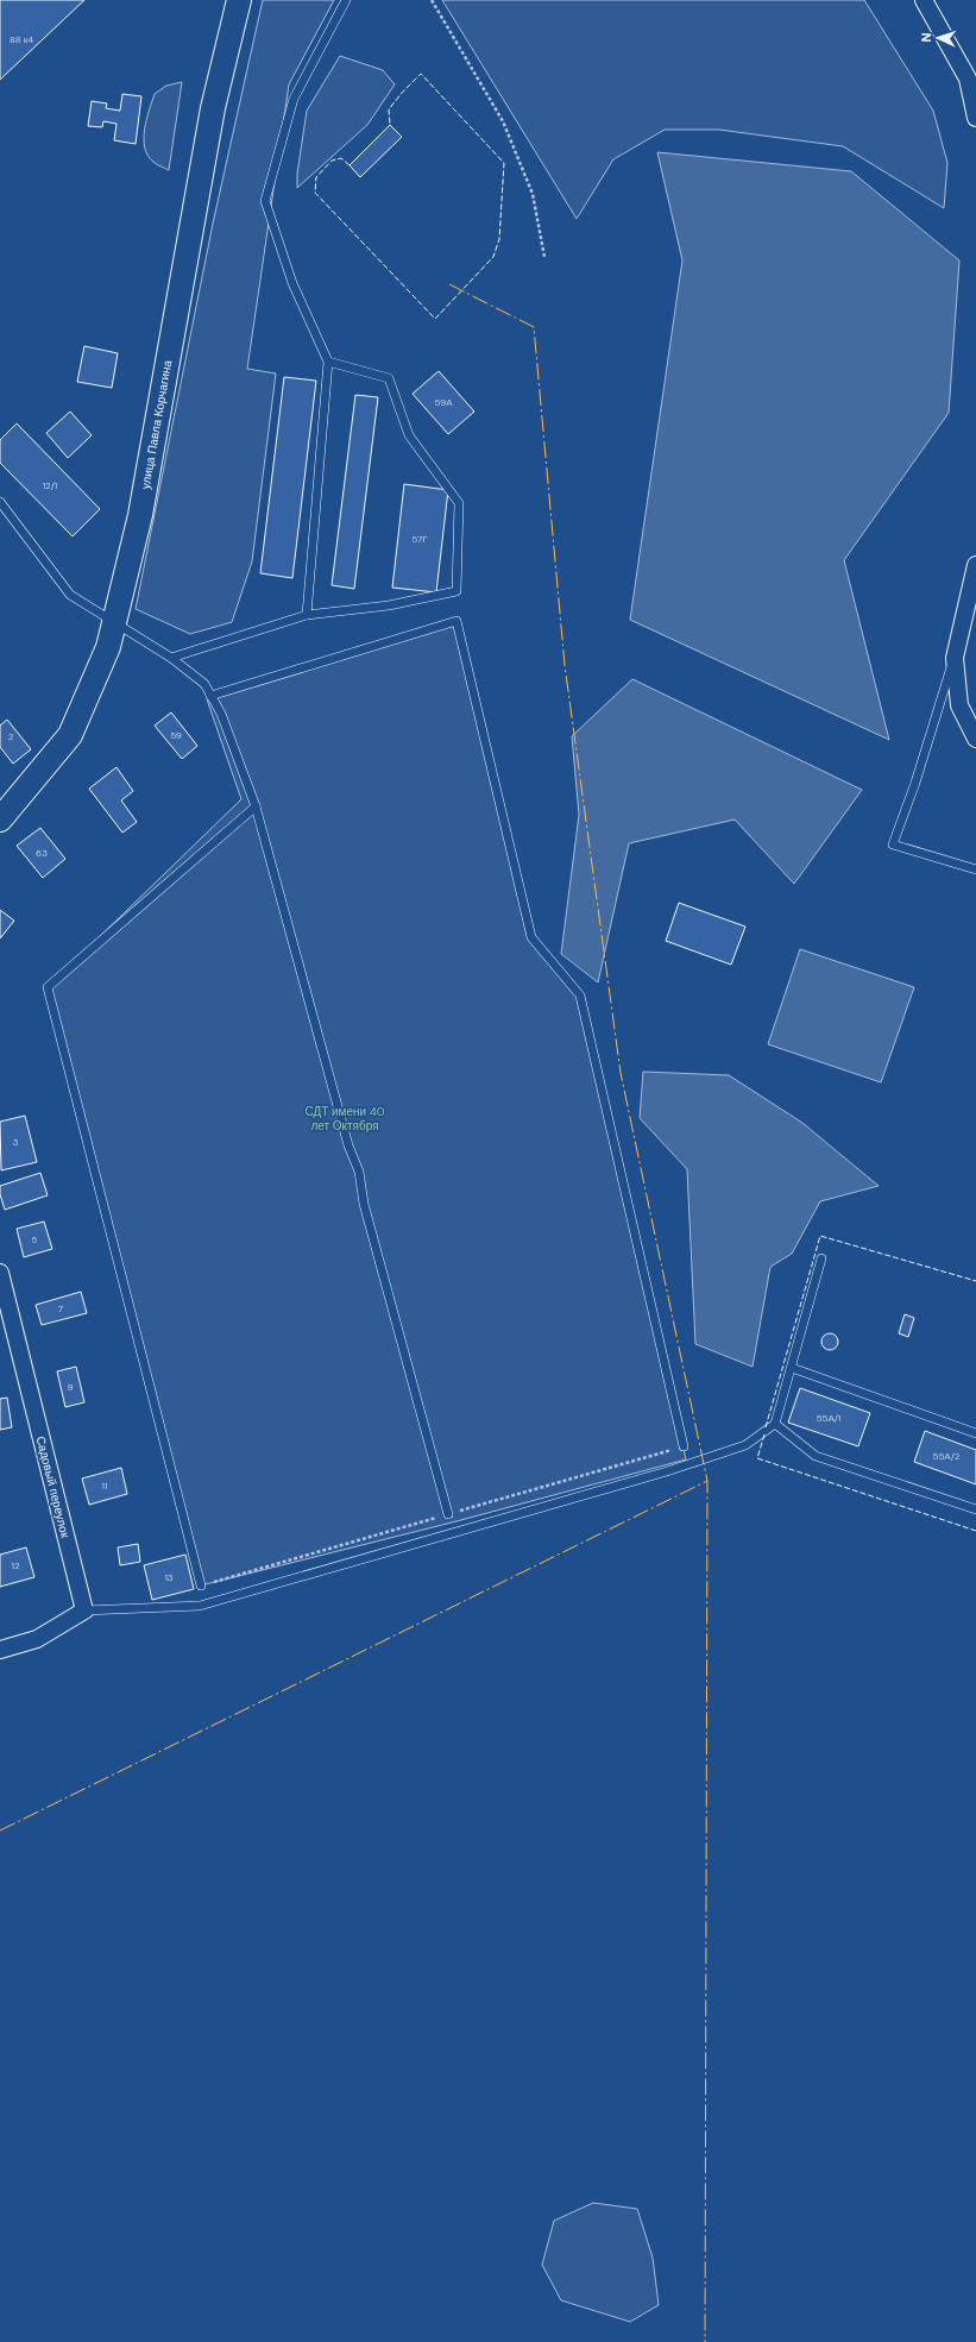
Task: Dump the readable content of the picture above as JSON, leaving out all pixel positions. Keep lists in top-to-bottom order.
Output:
{
  "streets": {
    "main road": ["улица Павла Корчагина"],
    "street": ["Садовый переулок"]
  },
  "parks": ["СДТ имени 40 лет Октября"],
  "house_numbers": [
    "88 к4",
    "59А",
    "12/1",
    "57Г",
    "59",
    "2",
    "63",
    "3",
    "5",
    "7",
    "9",
    "55А/1",
    "55А/2",
    "11",
    "12",
    "13"
  ],
  "north": "left"
}
